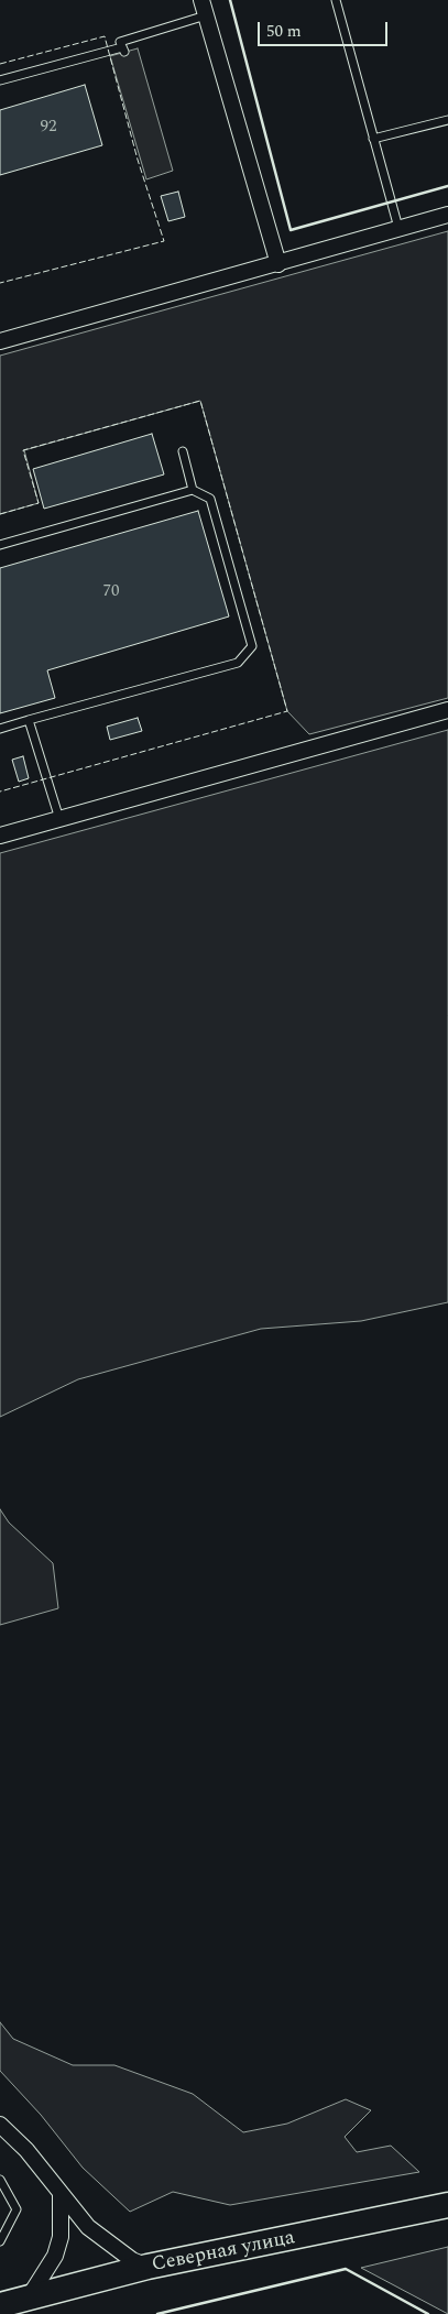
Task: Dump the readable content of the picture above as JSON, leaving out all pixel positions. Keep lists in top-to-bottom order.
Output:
{
  "streets": {
    "main road": ["Северная улица"]
  },
  "house_numbers": ["92", "70"],
  "scale_bar": "50 m"
}
